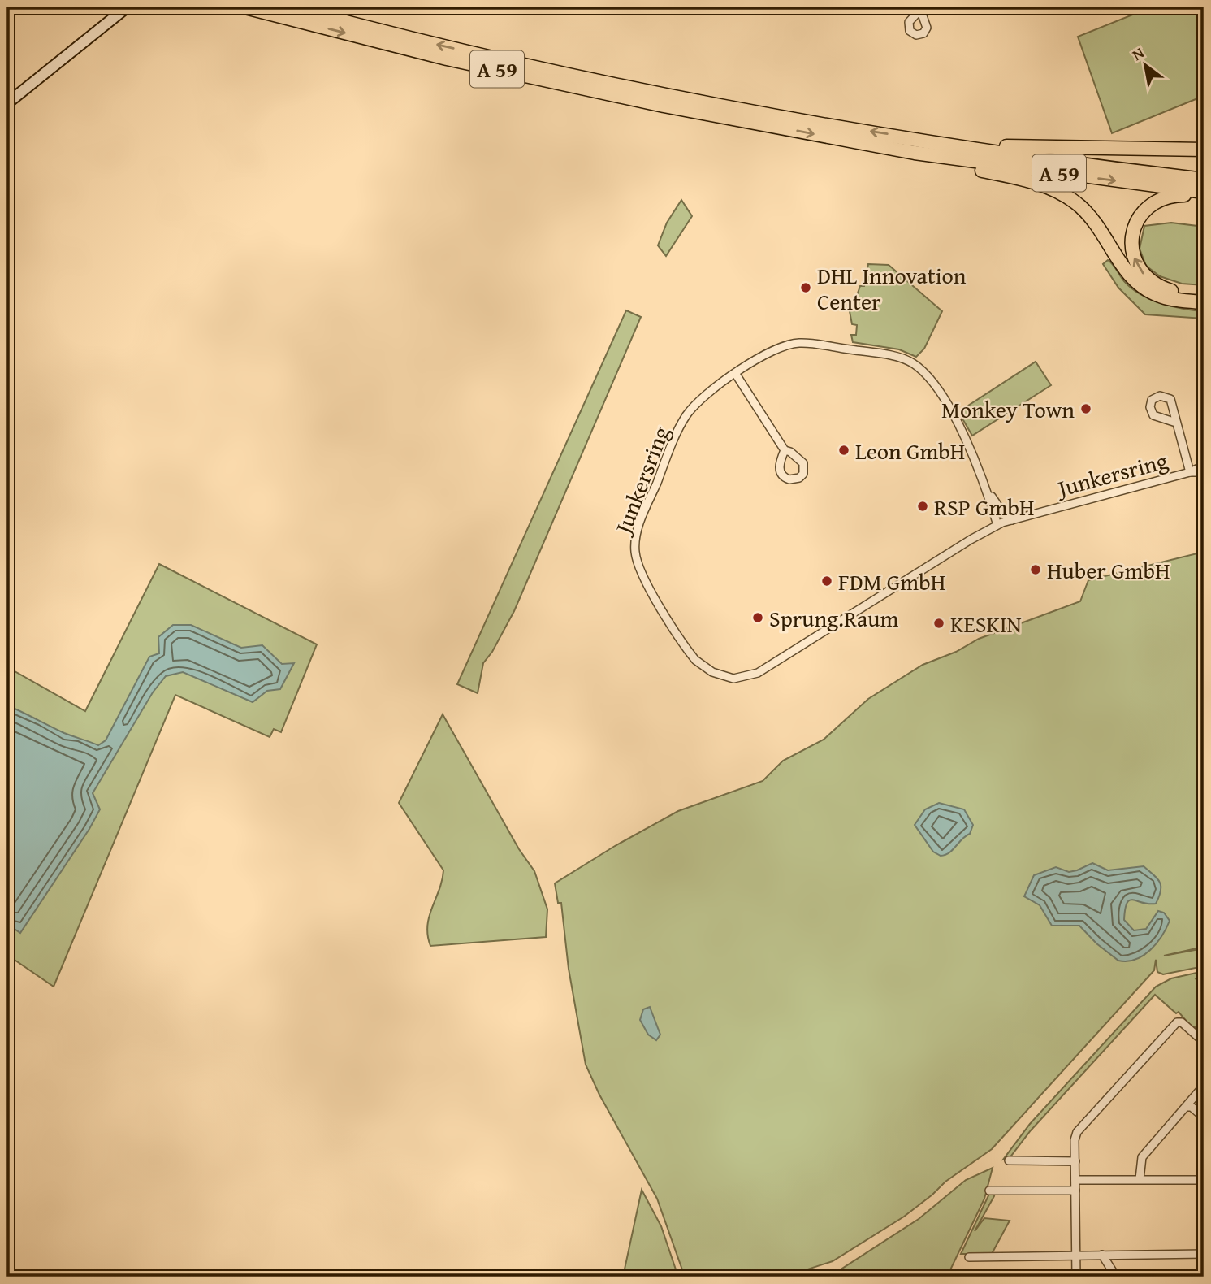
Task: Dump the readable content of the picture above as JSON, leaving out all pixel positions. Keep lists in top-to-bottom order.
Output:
{
  "streets": {
    "highway": ["A 59"],
    "street": ["Junkersring"]
  },
  "places": [
    "DHL Innovation Center",
    "Monkey Town",
    "Leon GmbH",
    "RSP GmbH",
    "Huber GmbH",
    "FDM GmbH",
    "Sprung.Raum",
    "KESKIN"
  ],
  "north": "top left"
}
